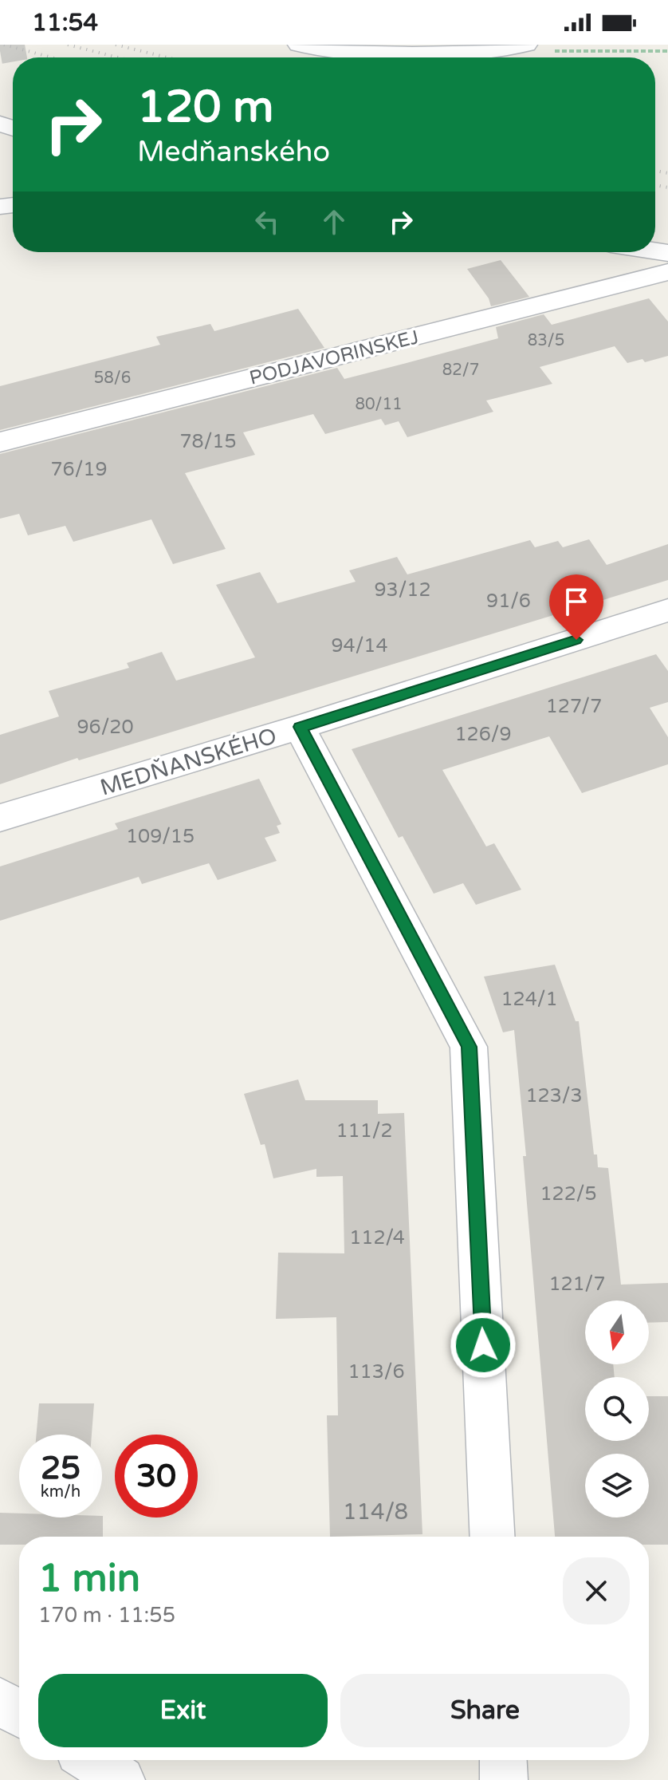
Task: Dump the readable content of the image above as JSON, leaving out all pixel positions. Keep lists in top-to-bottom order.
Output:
{
  "streets": {
    "street": ["PODJAVORINSKEJ", "MEDŇANSKÉHO"]
  },
  "house_numbers": [
    "83/5",
    "82/7",
    "58/6",
    "80/11",
    "78/15",
    "76/19",
    "93/12",
    "91/6",
    "94/14",
    "127/7",
    "96/20",
    "126/9",
    "109/15",
    "124/1",
    "123/3",
    "111/2",
    "122/5",
    "112/4",
    "121/7",
    "113/6",
    "114/8"
  ],
  "north": "bottom",
  "page": {
    "status": "11:54",
    "turn": ["120 m", "Medňanského"],
    "speed": "25 km/h",
    "limit": "30",
    "heading": ["1 min", "170 m · 11:55"],
    "buttons": ["Exit", "Share"]
  }
}
